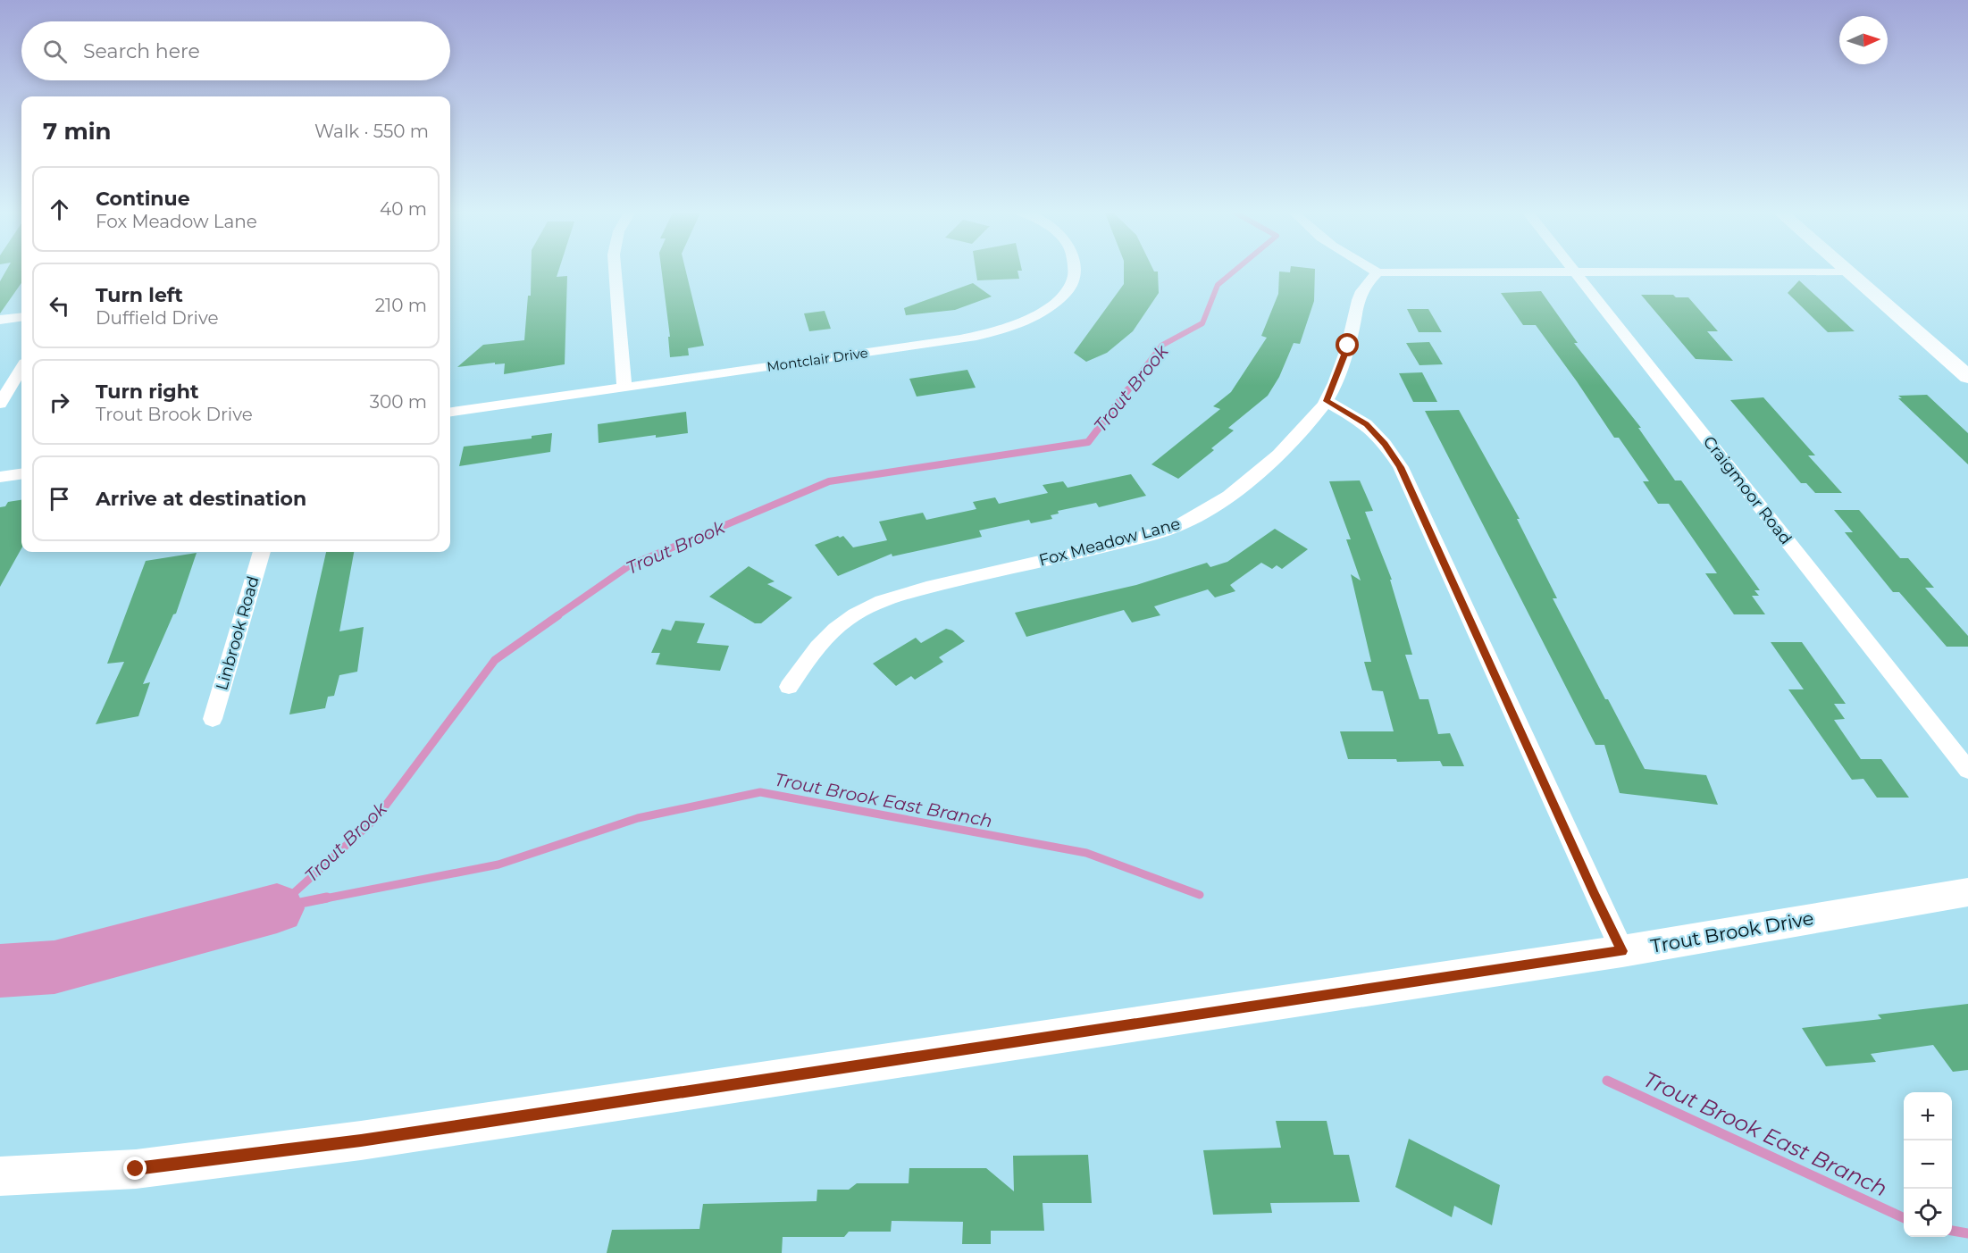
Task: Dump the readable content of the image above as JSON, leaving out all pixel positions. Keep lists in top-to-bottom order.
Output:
{
  "streets": {
    "main road": ["Trout Brook Drive"],
    "street": [
      "Montclair Drive",
      "Craigmoor Road",
      "Fox Meadow Lane",
      "Linbrook Road"
    ]
  },
  "water": ["Trout Brook", "Trout Brook East Branch"],
  "north": "right",
  "page": {
    "search": "Search here",
    "heading": ["7 min", "Walk · 550 m"],
    "list": [
      ["Continue", "Fox Meadow Lane", "40 m"],
      ["Turn left", "Duffield Drive", "210 m"],
      ["Turn right", "Trout Brook Drive", "300 m"],
      "Arrive at destination"
    ],
    "map_buttons": ["+", "−"]
  }
}
